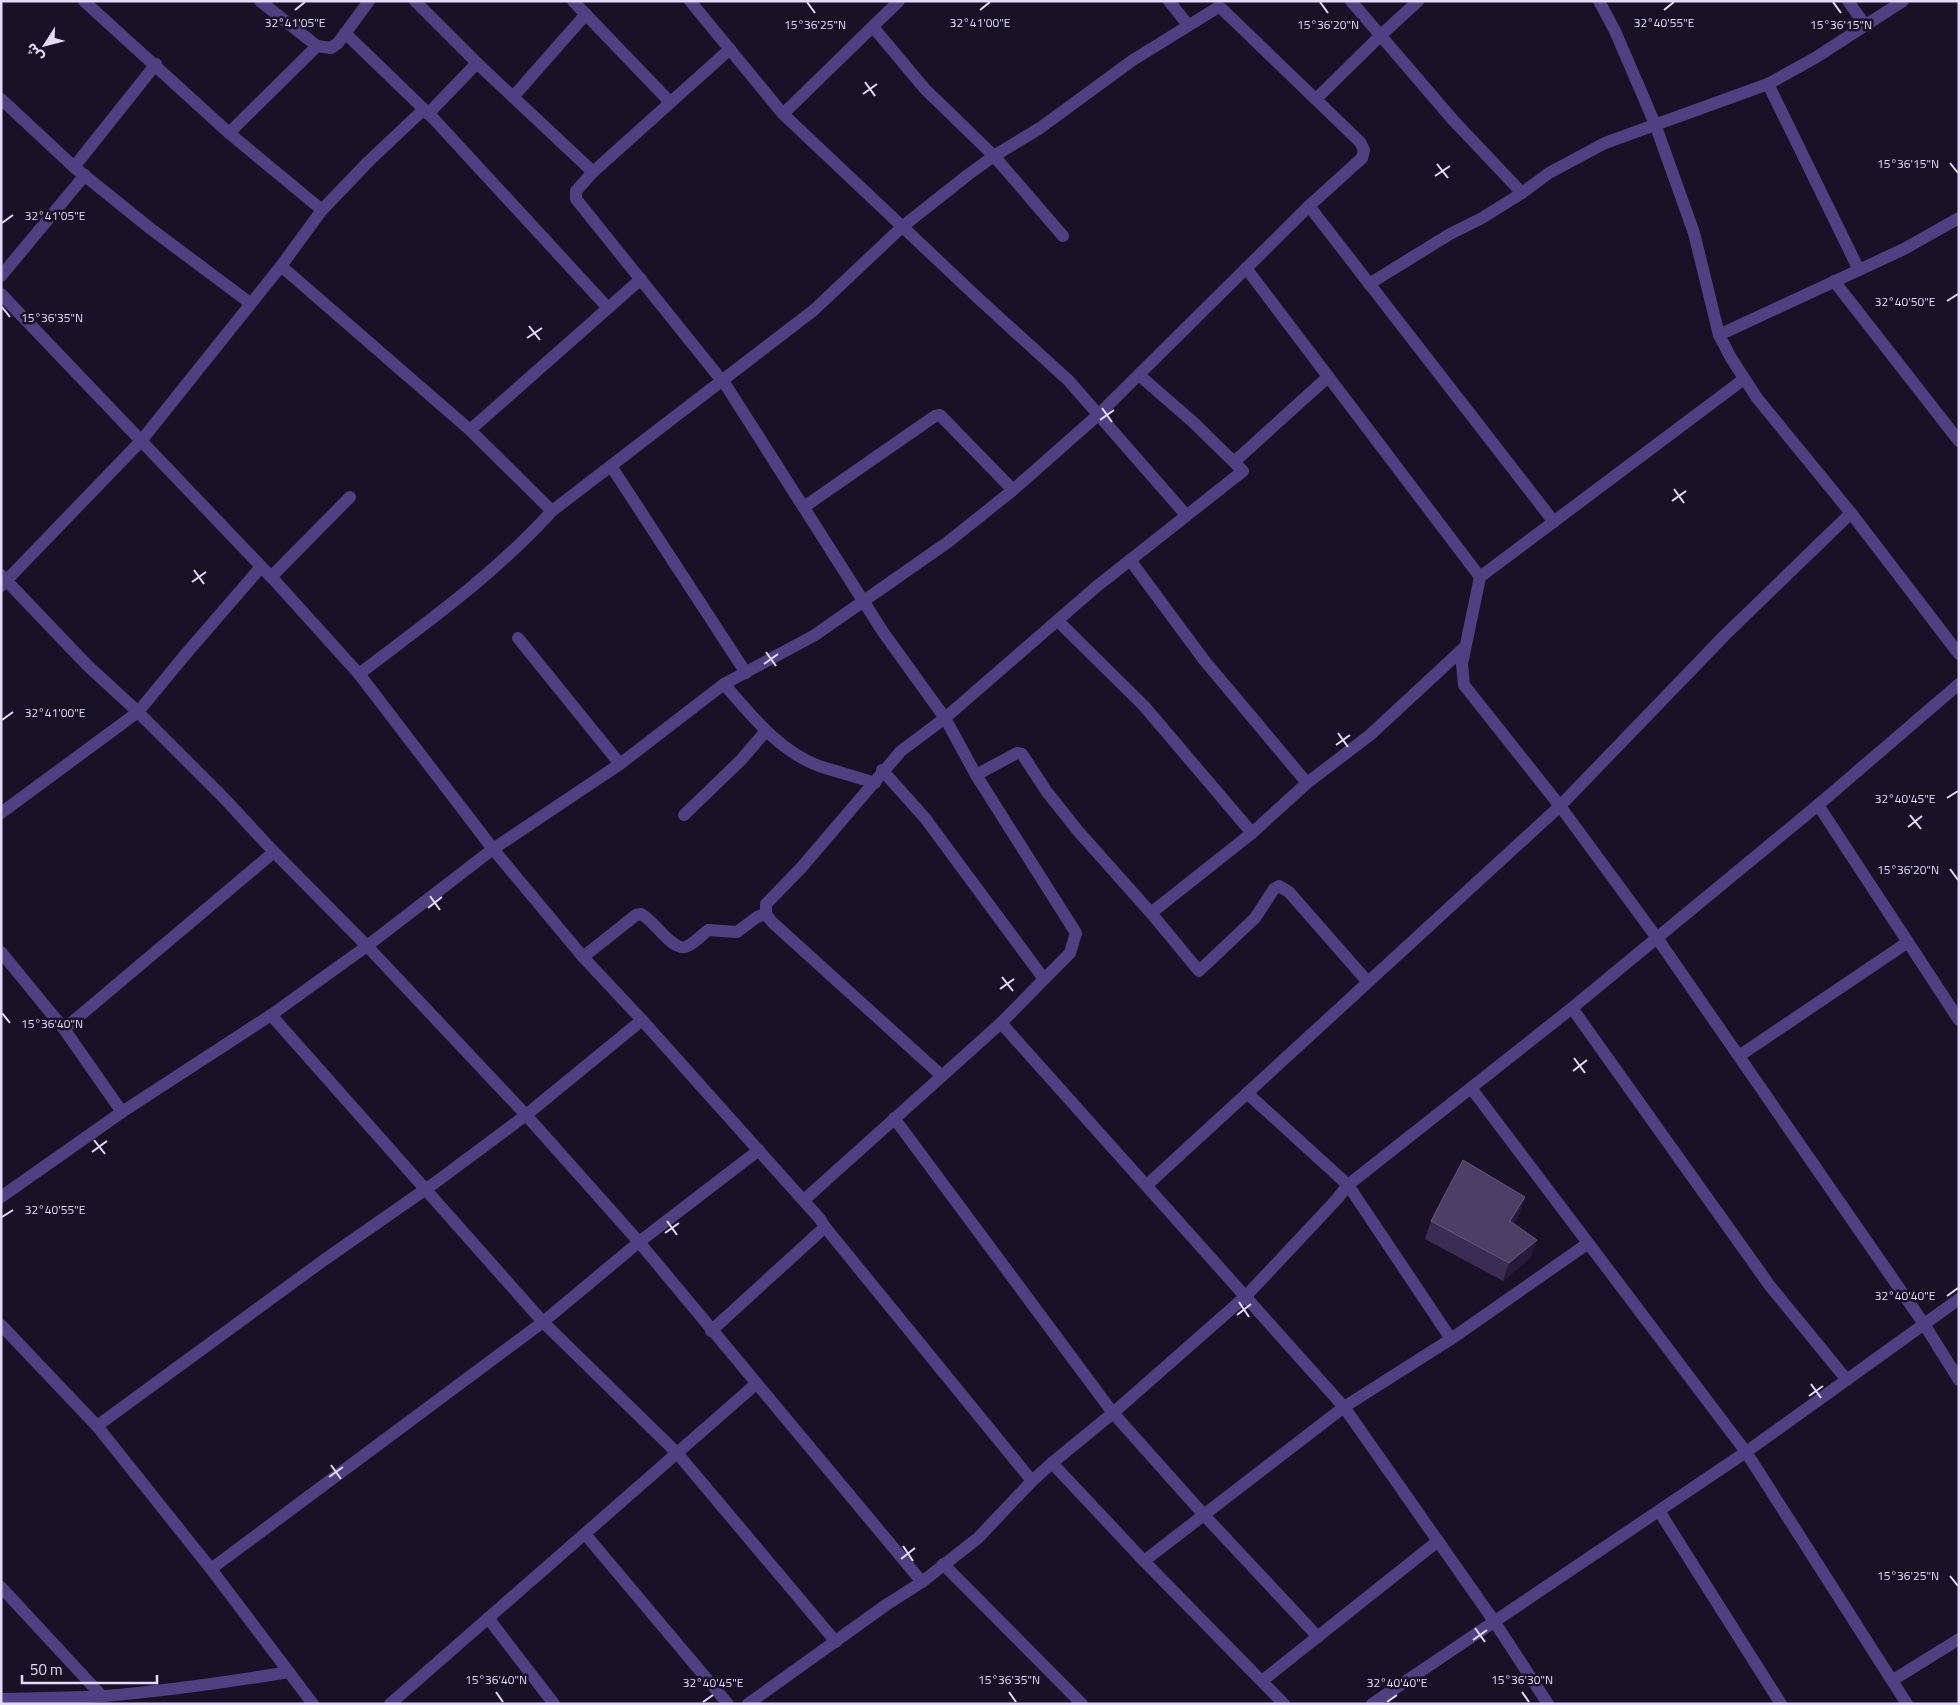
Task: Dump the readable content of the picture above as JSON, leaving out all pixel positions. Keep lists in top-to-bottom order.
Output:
{
  "scale_bar": "50 m",
  "north": "bottom left",
  "coordinates": [
    "32°41'05\"E",
    "32°41'00\"E",
    "32°40'55\"E",
    "15°36'25\"N",
    "15°36'20\"N",
    "15°36'15\"N",
    "32°40'50\"E",
    "15°36'35\"N",
    "32°40'45\"E",
    "15°36'40\"N",
    "32°40'40\"E",
    "15°36'30\"N"
  ]
}
